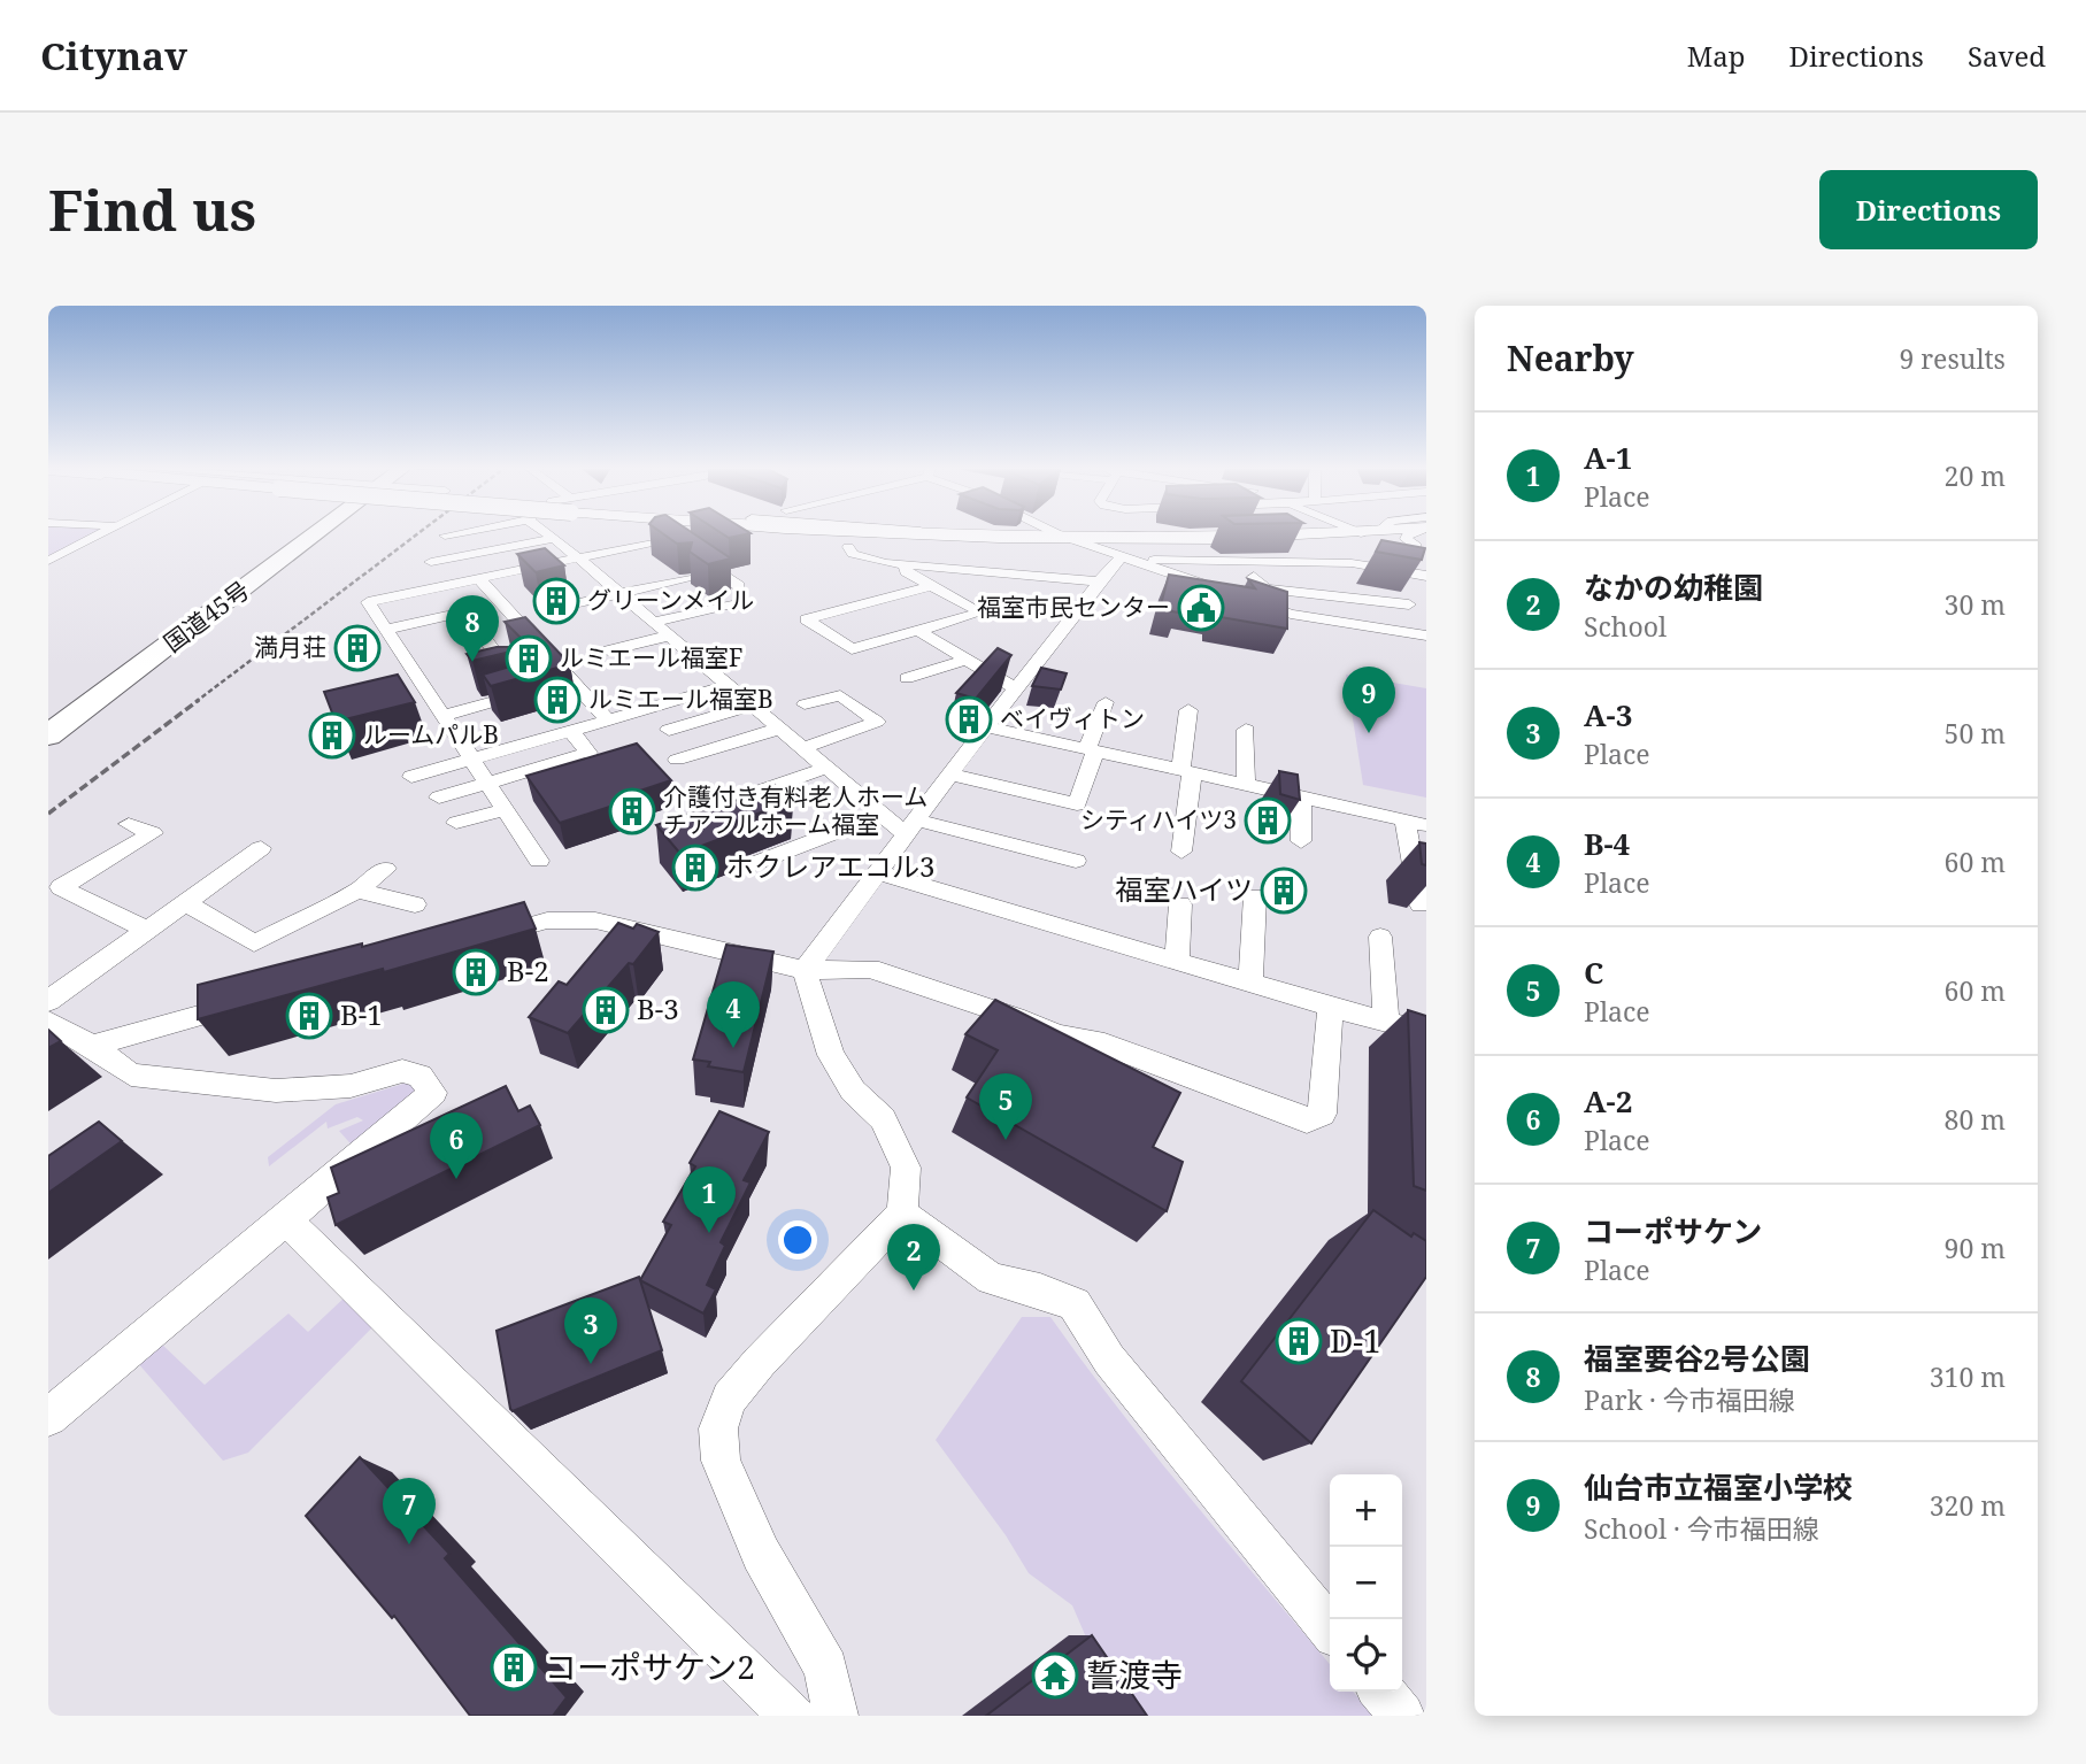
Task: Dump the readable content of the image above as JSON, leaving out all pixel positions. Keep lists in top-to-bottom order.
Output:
{
  "streets": {
    "highway": ["国道45号"]
  },
  "places": {
    "building": [
      "グリーンメイル",
      "満月荘",
      "ルミエール福室F",
      "ルミエール福室B",
      "ベイヴィトン",
      "ルームパルB",
      "介護付き有料老人ホーム チアフルホーム福室",
      "シティハイツ3",
      "ホクレアエコル3",
      "福室ハイツ",
      "B-2",
      "B-3",
      "B-1",
      "D-1",
      "コーポサケン2"
    ],
    "public building": ["福室市民センター"],
    "temple": ["誓渡寺"]
  },
  "page": {
    "header": "Citynav",
    "nav": ["Map", "Directions", "Saved"],
    "buttons": "Directions",
    "title": "Find us",
    "heading": ["Nearby", "9 results"],
    "list": [
      {
        "mark": "1",
        "name": "A-1",
        "note": "Place",
        "value": "20 m"
      },
      {
        "mark": "2",
        "name": "なかの幼稚園",
        "note": "School",
        "value": "30 m"
      },
      {
        "mark": "3",
        "name": "A-3",
        "note": "Place",
        "value": "50 m"
      },
      {
        "mark": "4",
        "name": "B-4",
        "note": "Place",
        "value": "60 m"
      },
      {
        "mark": "5",
        "name": "C",
        "note": "Place",
        "value": "60 m"
      },
      {
        "mark": "6",
        "name": "A-2",
        "note": "Place",
        "value": "80 m"
      },
      {
        "mark": "7",
        "name": "コーポサケン",
        "note": "Place",
        "value": "90 m"
      },
      {
        "mark": "8",
        "name": "福室要谷2号公園",
        "note": "Park · 今市福田線",
        "value": "310 m"
      },
      {
        "mark": "9",
        "name": "仙台市立福室小学校",
        "note": "School · 今市福田線",
        "value": "320 m"
      }
    ],
    "pins": [
      "8",
      "9",
      "4",
      "5",
      "6",
      "1",
      "2",
      "3",
      "7"
    ],
    "map_buttons": ["+", "−"]
  }
}
